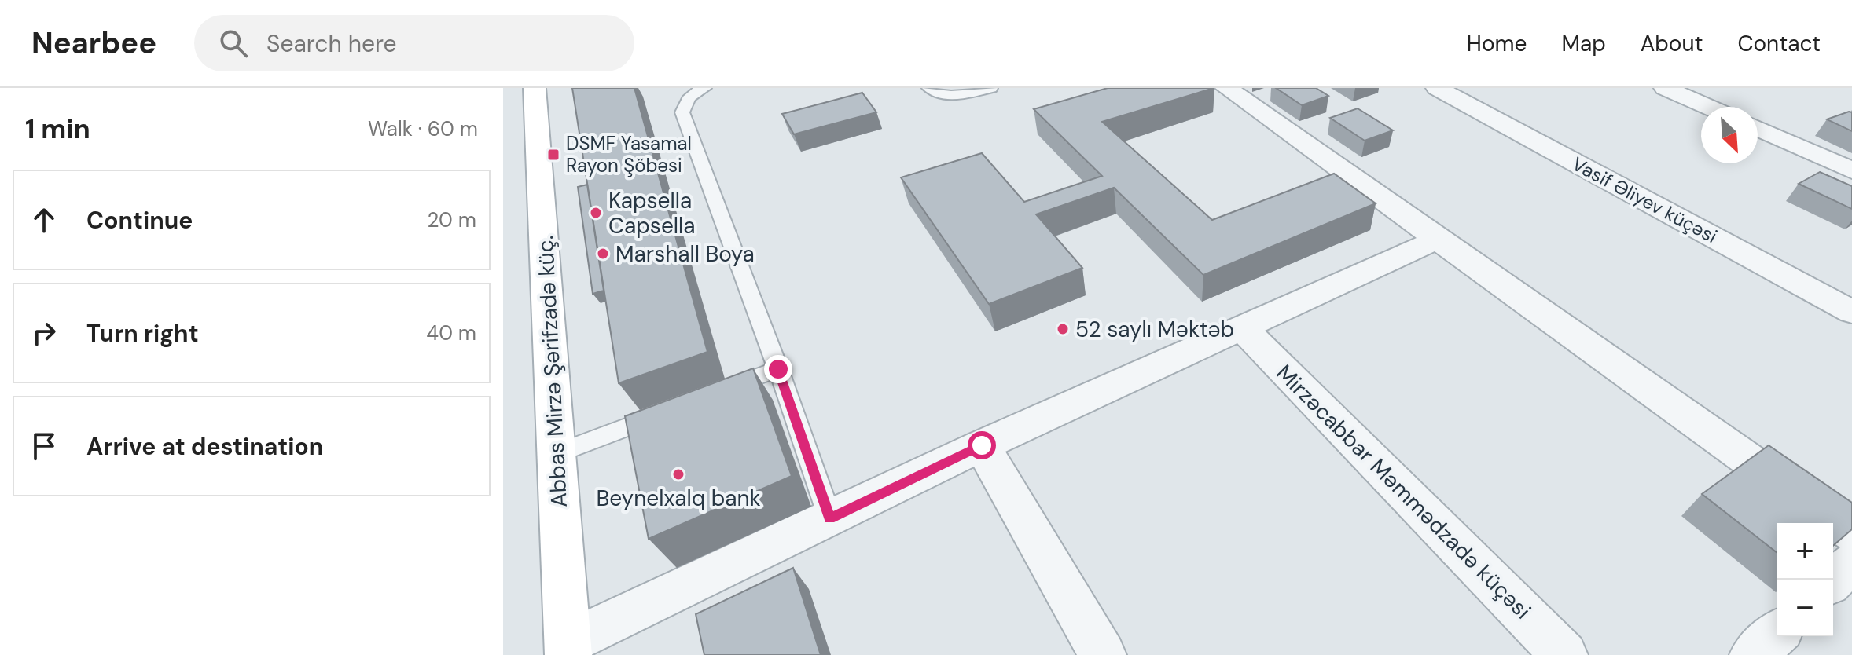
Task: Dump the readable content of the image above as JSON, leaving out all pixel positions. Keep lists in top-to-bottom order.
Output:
{
  "streets": {
    "main road": ["Abbas Mirzə Şərifzadə küç."],
    "street": ["Vasif Əliyev küçəsi", "Mirzəcabbar Məmmədzadə küçəsi"]
  },
  "places": {
    "transit": ["DSMF Yasamal Rayon Şöbəsi"],
    "other": [
      "Kapsella Capsella",
      "Marshall Boya",
      "52 saylı Məktəb",
      "Beynelxalq bank"
    ]
  },
  "north": "bottom right",
  "page": {
    "header": "Nearbee",
    "search": "Search here",
    "nav": [
      "Home",
      "Map",
      "About",
      "Contact"
    ],
    "heading": ["1 min", "Walk · 60 m"],
    "list": [
      ["Continue", "20 m"],
      ["Turn right", "40 m"],
      "Arrive at destination"
    ],
    "map_buttons": ["+", "−"]
  }
}
